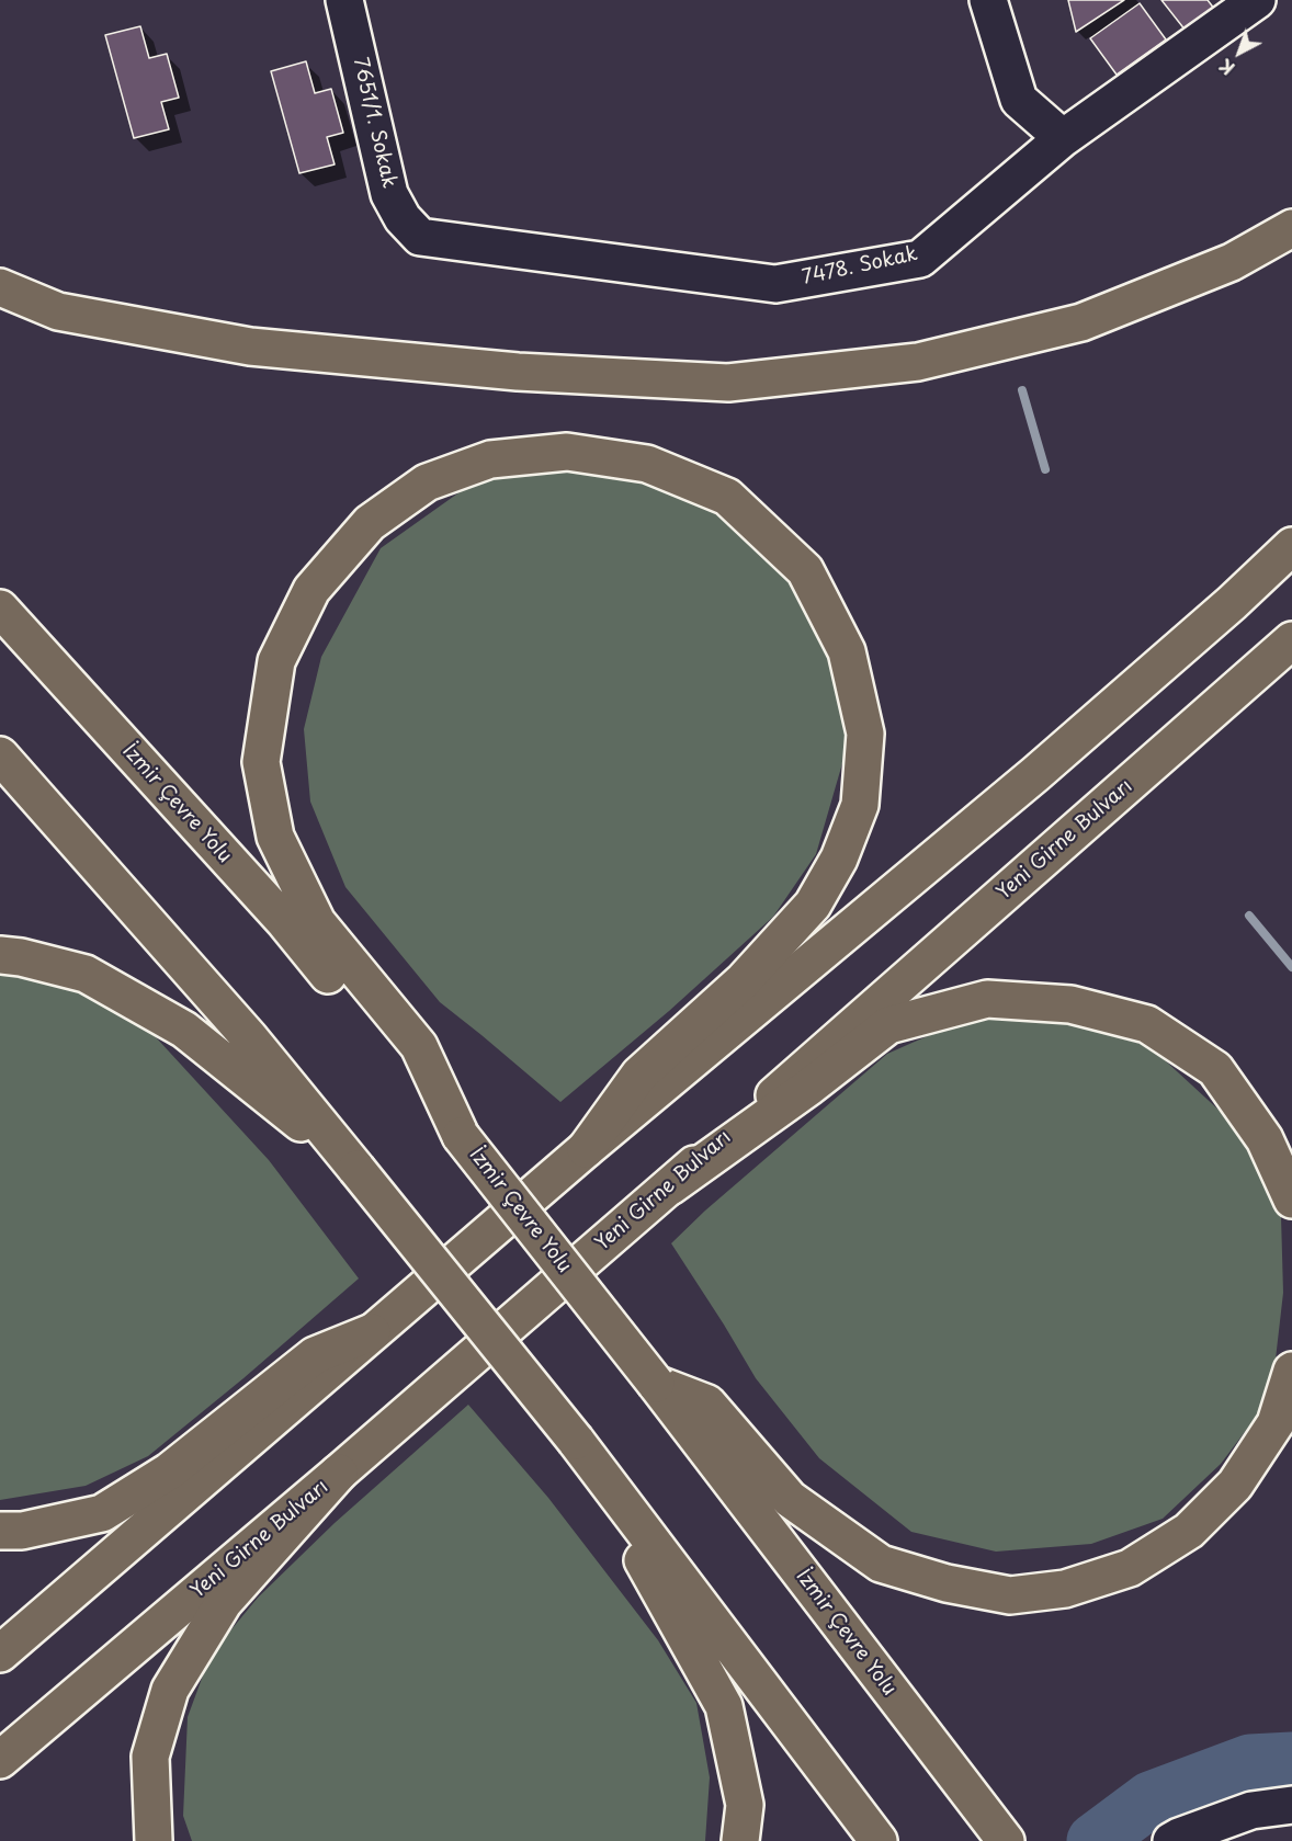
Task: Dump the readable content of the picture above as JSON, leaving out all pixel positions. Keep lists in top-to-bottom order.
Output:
{
  "streets": {
    "main road": ["İzmir Çevre Yolu", "Yeni Girne Bulvarı"],
    "street": ["7651/1. Sokak", "7478. Sokak"]
  },
  "crossings": [
    ["7651/1. Sokak", "7478. Sokak"]
  ],
  "north": "bottom left"
}
